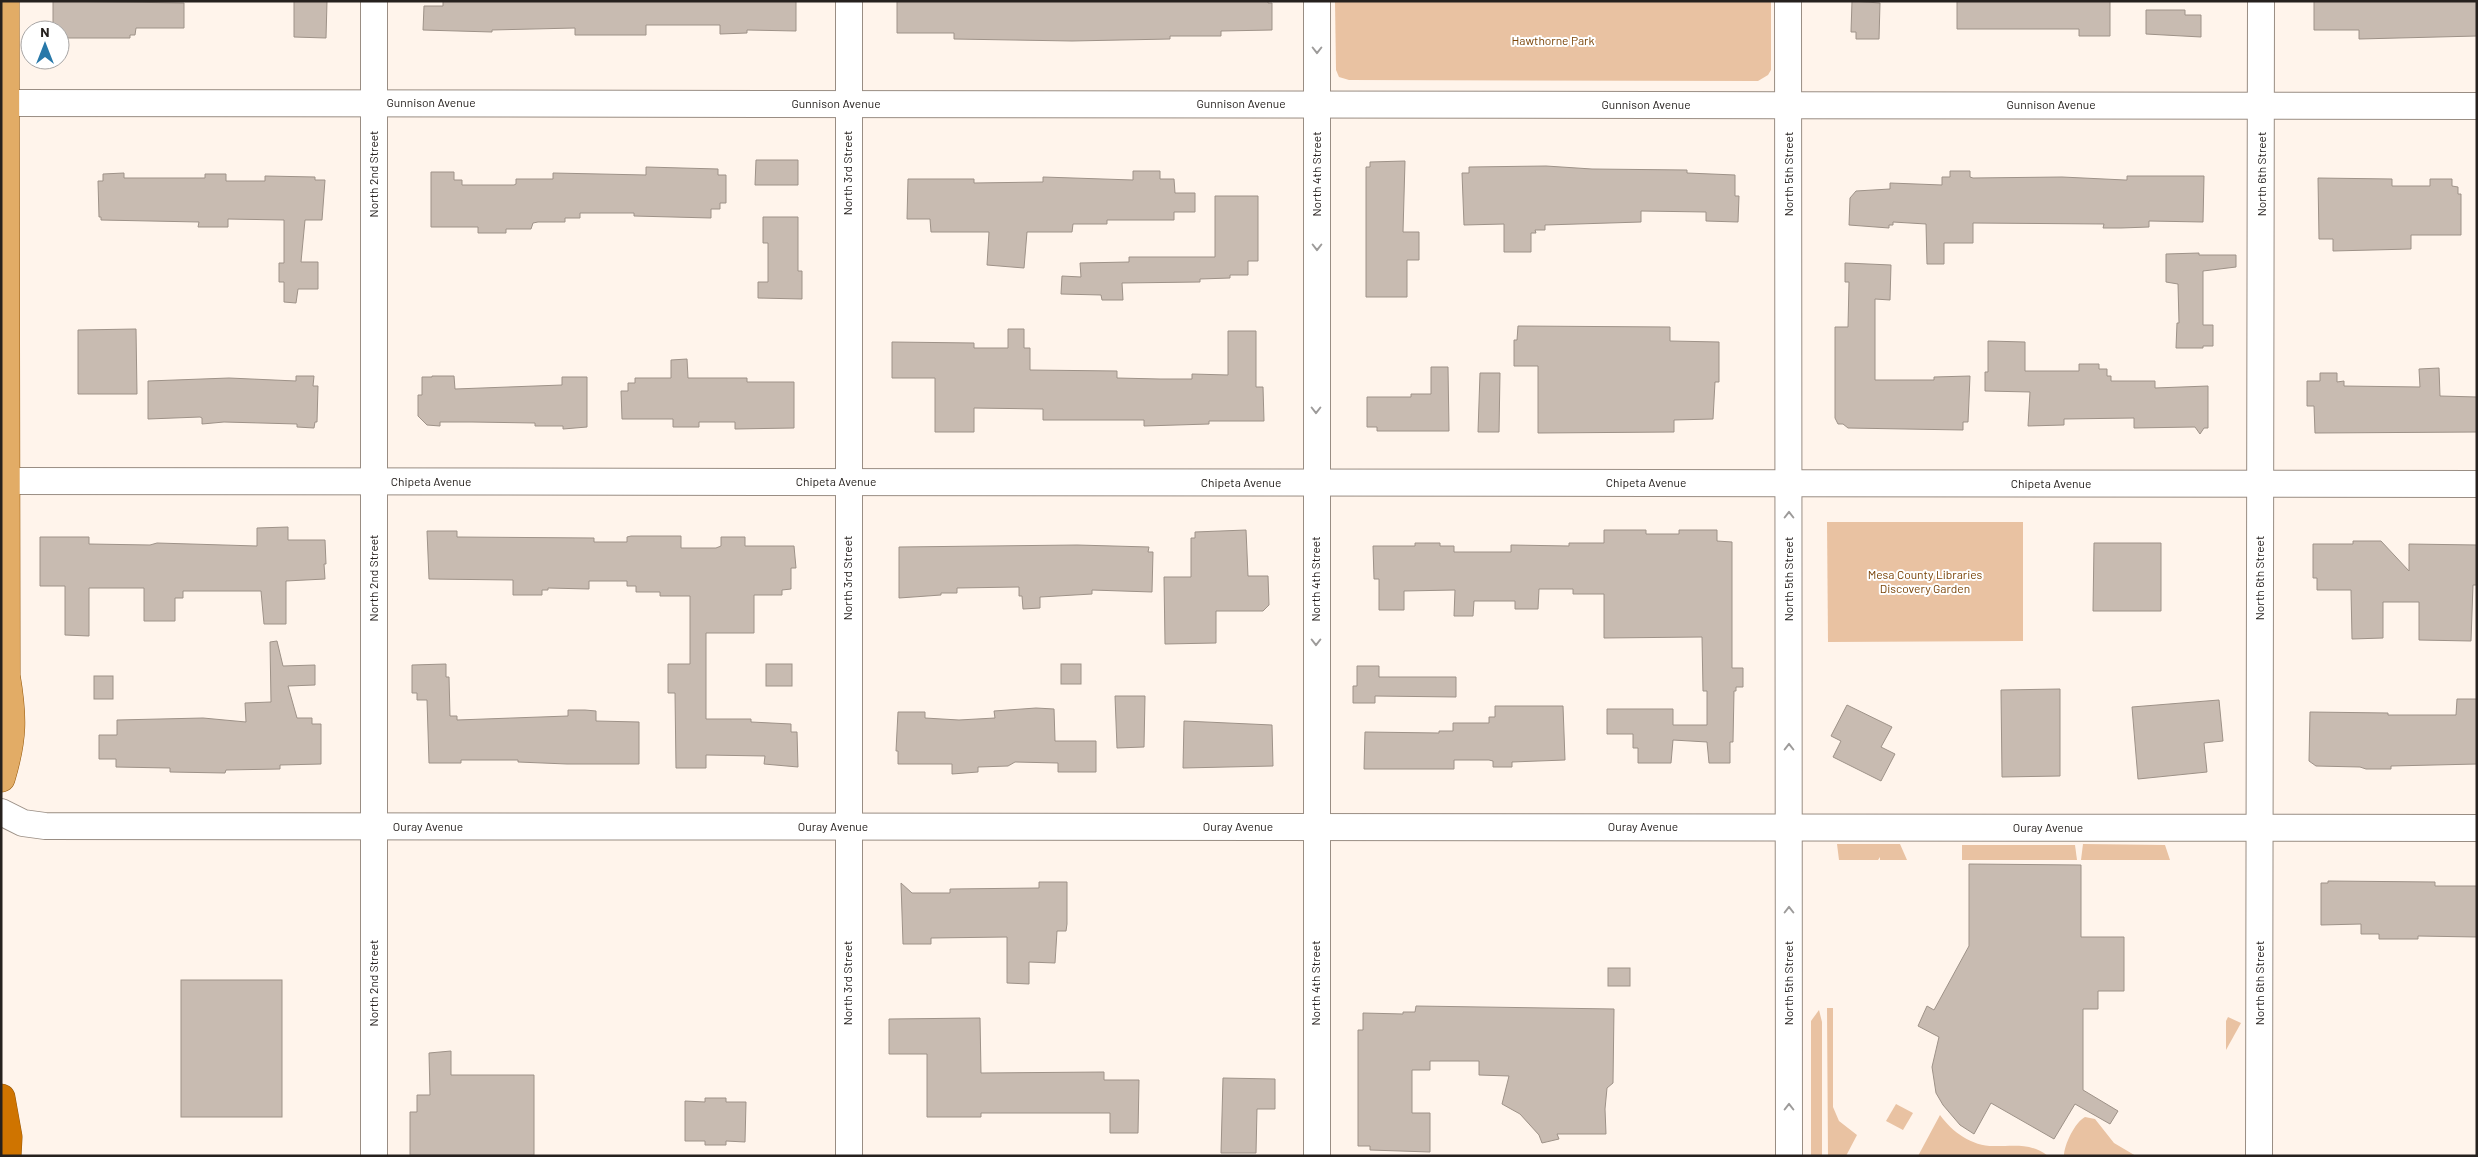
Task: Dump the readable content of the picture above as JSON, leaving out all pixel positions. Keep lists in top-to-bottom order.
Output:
{
  "streets": {
    "street": [
      "Gunnison Avenue",
      "North 3rd Street",
      "North 2nd Street",
      "North 4th Street",
      "North 5th Street",
      "North 6th Street",
      "Chipeta Avenue",
      "Ouray Avenue"
    ]
  },
  "crossings": [
    ["Gunnison Avenue", "North 3rd Street"],
    ["Gunnison Avenue", "North 2nd Street"],
    ["Gunnison Avenue", "North 4th Street"],
    ["Gunnison Avenue", "North 5th Street"],
    ["Gunnison Avenue", "North 6th Street"],
    ["North 3rd Street", "Chipeta Avenue"],
    ["North 3rd Street", "Ouray Avenue"],
    ["North 2nd Street", "Chipeta Avenue"],
    ["North 2nd Street", "Ouray Avenue"],
    ["North 4th Street", "Chipeta Avenue"],
    ["North 4th Street", "Ouray Avenue"],
    ["North 5th Street", "Chipeta Avenue"],
    ["North 5th Street", "Ouray Avenue"],
    ["North 6th Street", "Chipeta Avenue"],
    ["North 6th Street", "Ouray Avenue"]
  ],
  "one_way": ["North 4th Street", "North 5th Street"],
  "parks": ["Hawthorne Park", "Mesa County Libraries Discovery Garden"],
  "north": "top"
}
